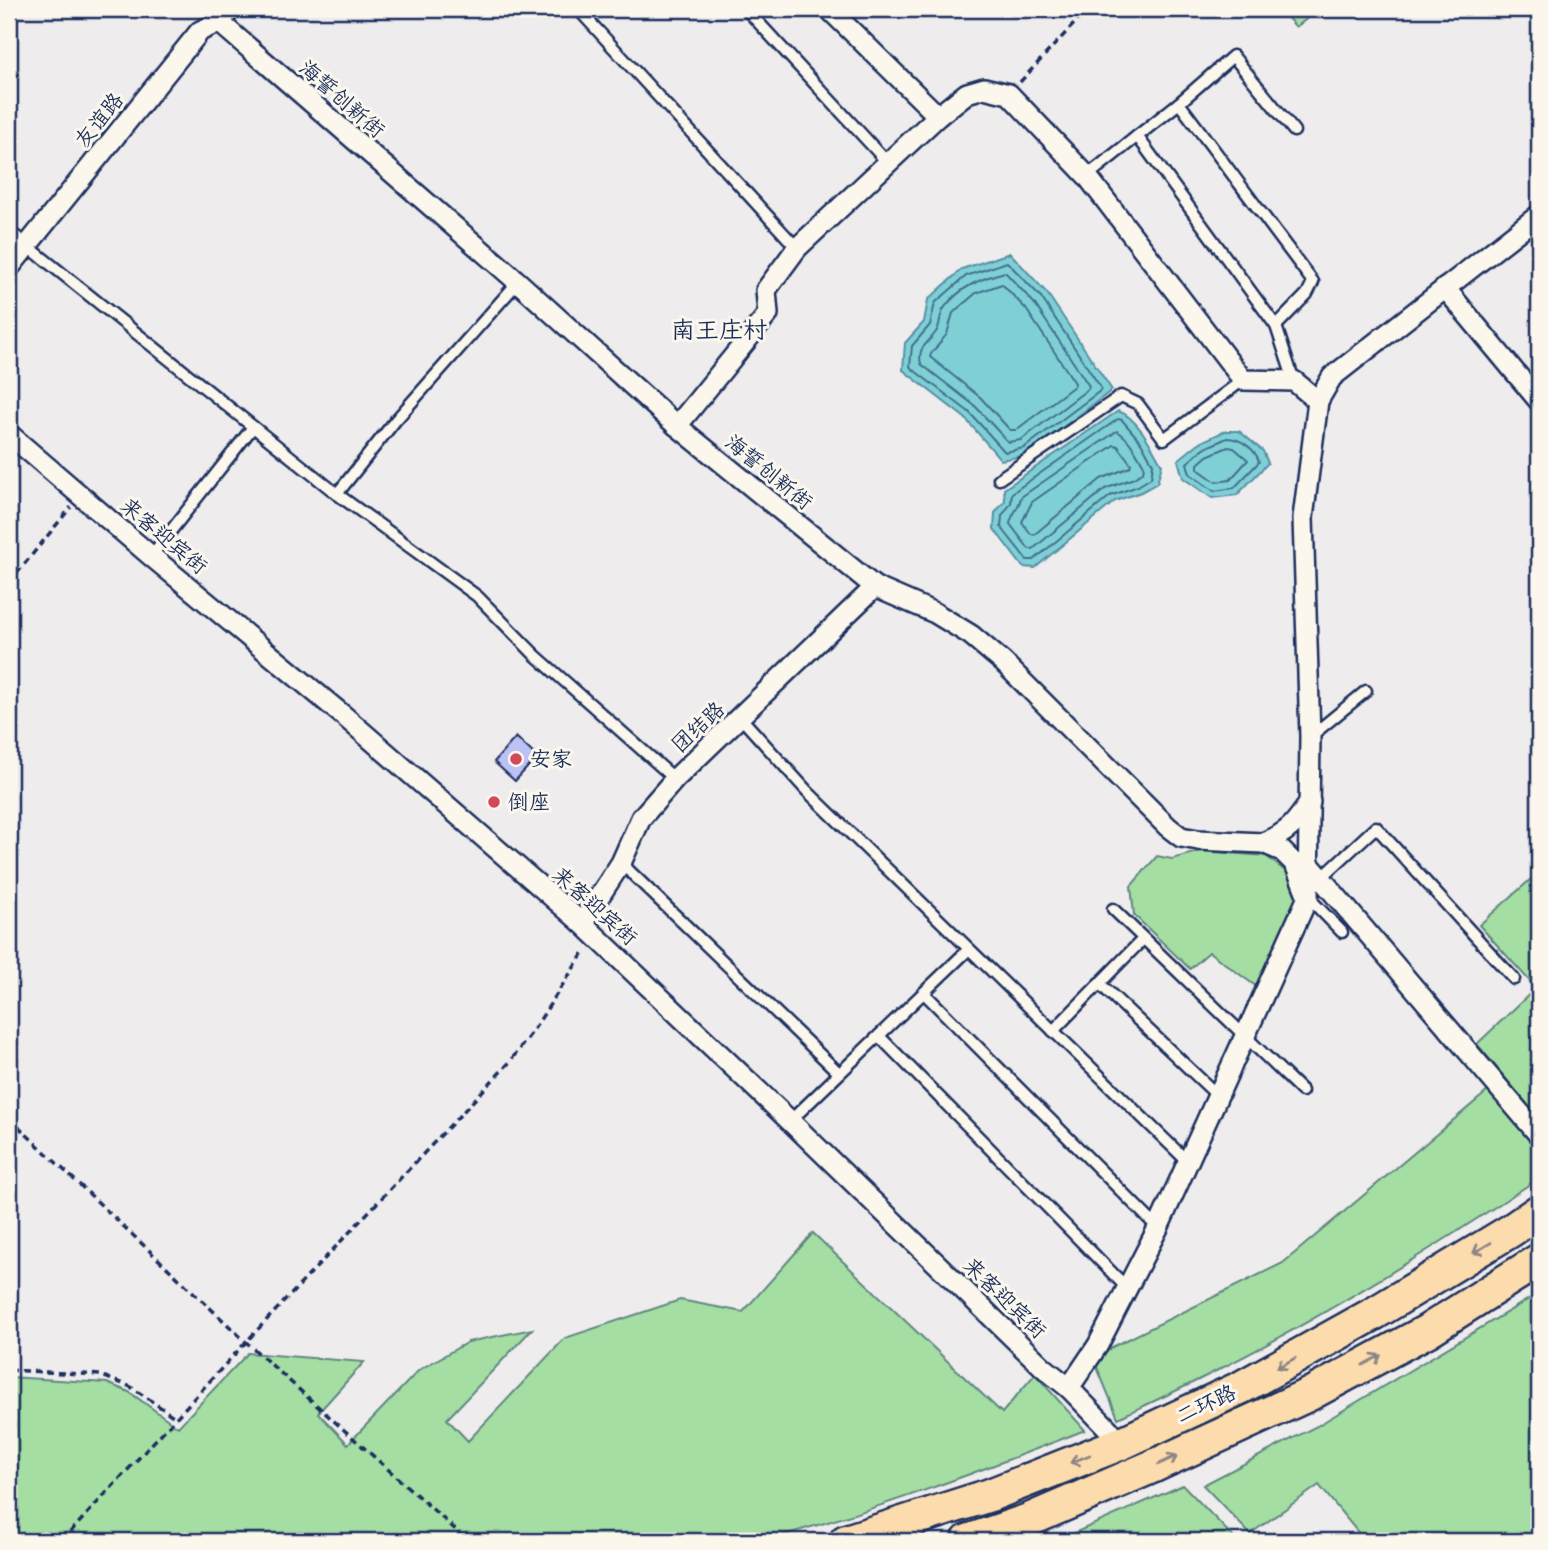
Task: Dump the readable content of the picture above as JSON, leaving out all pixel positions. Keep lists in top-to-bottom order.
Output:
{
  "streets": {
    "main road": ["二环路"],
    "street": [
      "海誓创新街",
      "友谊路",
      "来客迎宾街",
      "团结路"
    ]
  },
  "crossings": [
    ["海誓创新街", "友谊路"],
    ["海誓创新街", "团结路"],
    ["来客迎宾街", "团结路"],
    ["来客迎宾街", "二环路"]
  ],
  "districts": ["南王庄村"],
  "places": ["安家", "倒座"]
}
